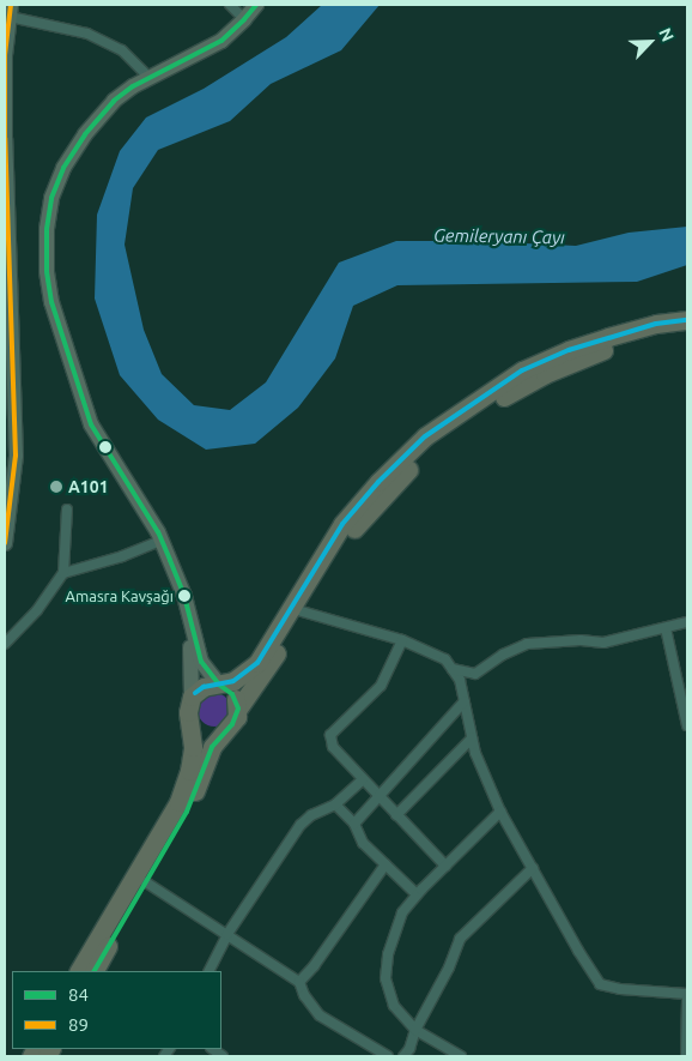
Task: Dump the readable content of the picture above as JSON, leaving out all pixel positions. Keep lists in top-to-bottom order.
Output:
{
  "water": ["Gemileryanı Çayı"],
  "places": ["A101", "Amasra Kavşağı"],
  "lines": ["transit line 84", "transit line 89"],
  "legend": ["84", "89"],
  "north": "top right"
}
